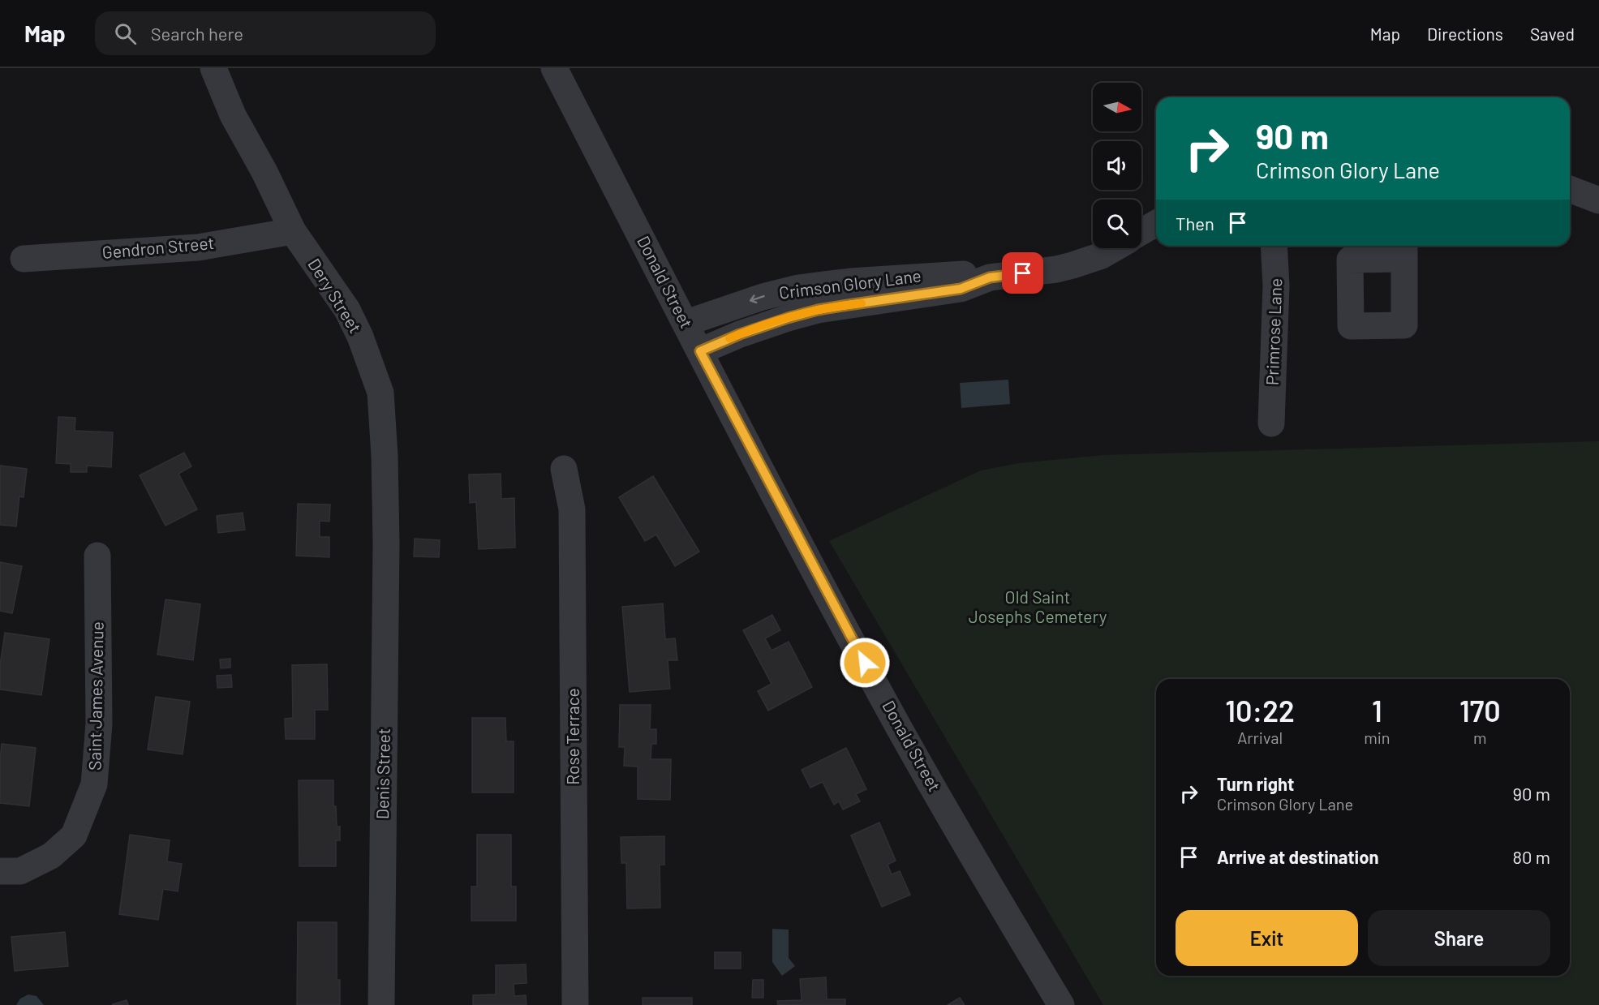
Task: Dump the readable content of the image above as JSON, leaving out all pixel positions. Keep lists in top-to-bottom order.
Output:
{
  "streets": {
    "street": [
      "Gendron Street",
      "Donald Street",
      "Crimson Glory Lane",
      "Dery Street",
      "Primrose Lane",
      "Saint James Avenue",
      "Rose Terrace",
      "Denis Street"
    ]
  },
  "crossings": [
    ["Gendron Street", "Dery Street"],
    ["Donald Street", "Crimson Glory Lane"],
    ["Dery Street", "Denis Street"]
  ],
  "parks": ["Old Saint Josephs Cemetery"],
  "north": "right",
  "page": {
    "header": "Map",
    "search": "Search here",
    "nav": ["Map", "Directions", "Saved"],
    "turn": ["90 m", "Crimson Glory Lane"],
    "then": "Then",
    "eta": [
      "10:22",
      "Arrival",
      "1",
      "min",
      "170",
      "m"
    ],
    "list": [
      {
        "name": "Turn right",
        "note": "Crimson Glory Lane",
        "value": "90 m"
      },
      {
        "name": "Arrive at destination",
        "value": "80 m"
      }
    ],
    "buttons": ["Exit", "Share"]
  }
}
